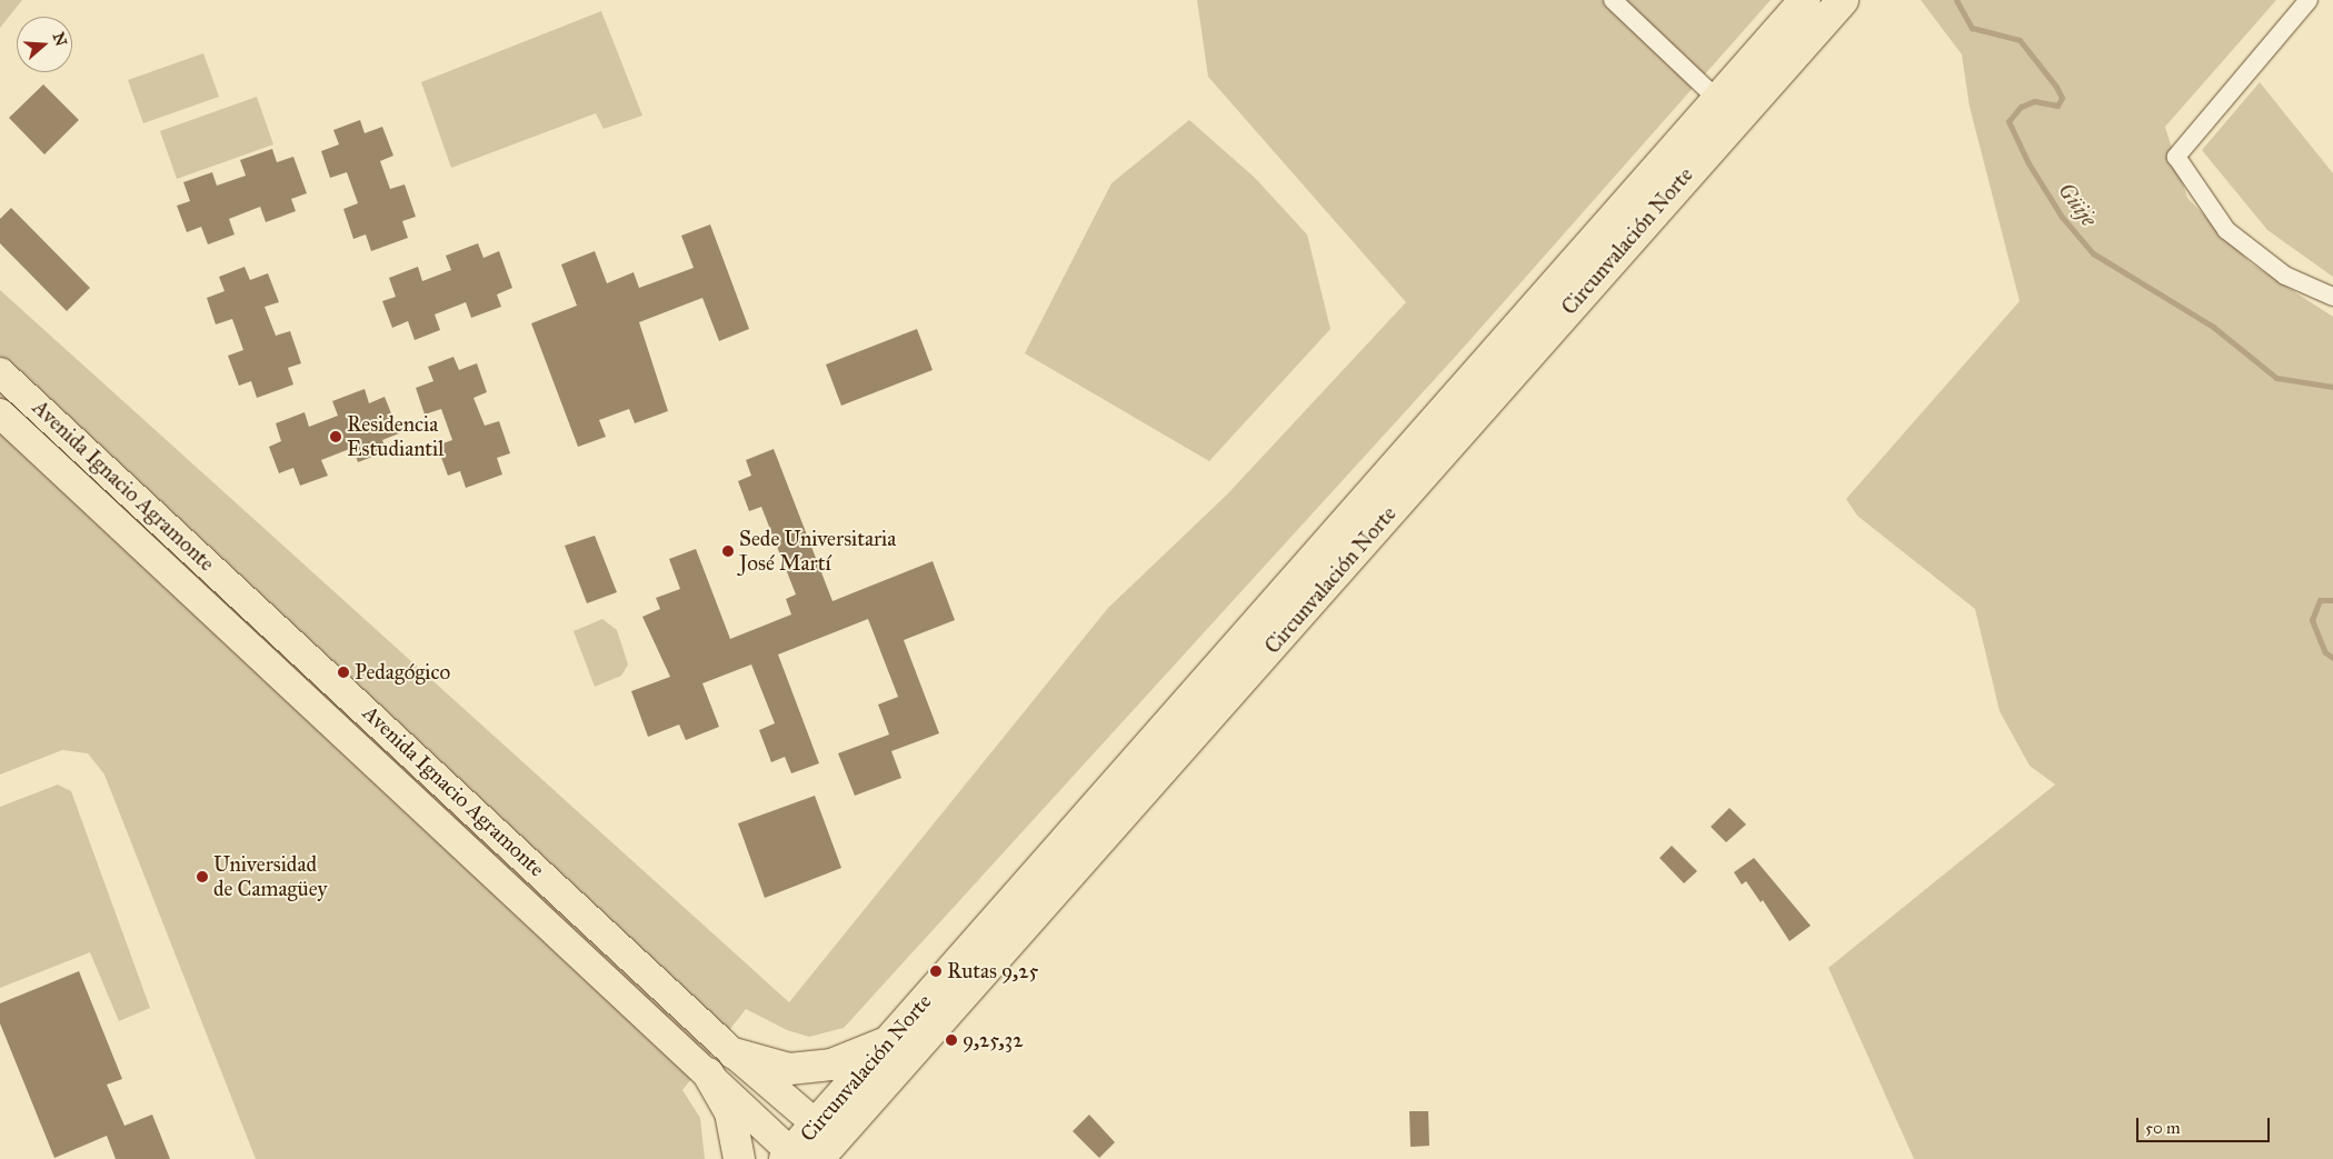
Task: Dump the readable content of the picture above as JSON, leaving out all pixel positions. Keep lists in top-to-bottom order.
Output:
{
  "streets": {
    "highway": ["Circunvalación Norte"],
    "main road": ["Avenida Ignacio Agramonte"]
  },
  "crossings": [
    ["Circunvalación Norte", "Avenida Ignacio Agramonte"]
  ],
  "water": ["Güije"],
  "places": [
    "Residencia Estudiantil",
    "Sede Universitaria José Martí",
    "Pedagógico",
    "Universidad de Camagüey",
    "Rutas 9,25",
    "9,25,32"
  ],
  "scale_bar": "50 m",
  "north": "right"
}
